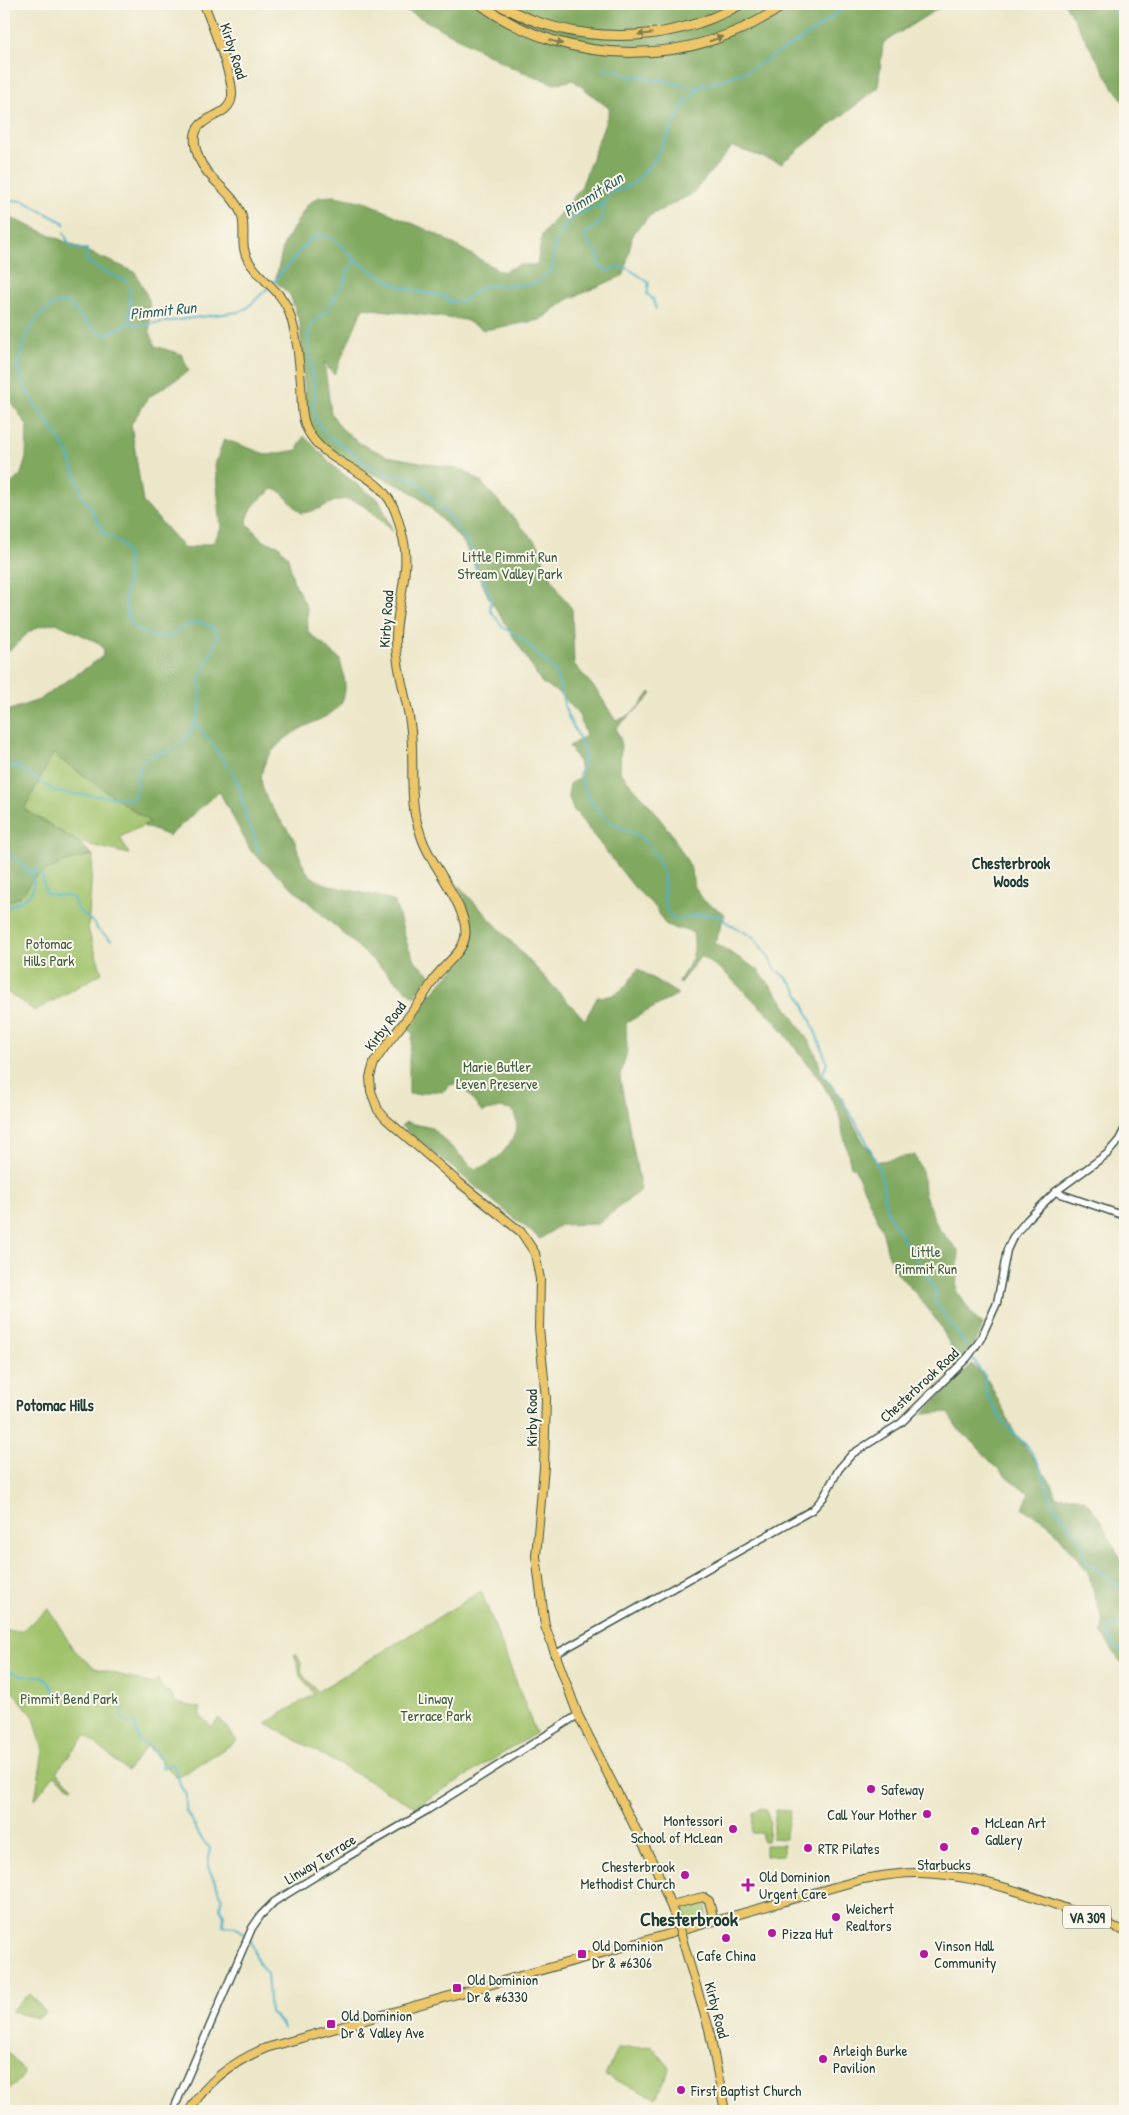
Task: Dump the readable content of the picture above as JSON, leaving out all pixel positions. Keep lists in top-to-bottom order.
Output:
{
  "streets": {
    "main road": ["Kirby Road", "VA 309"],
    "street": ["Chesterbrook Road", "Linway Terrace"]
  },
  "crossings": [
    ["Kirby Road", "Chesterbrook Road"],
    ["Kirby Road", "Linway Terrace"]
  ],
  "districts": ["Chesterbrook Woods", "Potomac Hills", "Chesterbrook"],
  "water": ["Pimmit Run"],
  "parks": [
    "Little Pimmit Run Stream Valley Park",
    "Potomac Hills Park",
    "Marie Butler Leven Preserve",
    "Little Pimmit Run",
    "Pimmit Bend Park",
    "Linway Terrace Park"
  ],
  "places": {
    "other": [
      "Safeway",
      "Call Your Mother",
      "Montessori School of McLean",
      "McLean Art Gallery",
      "Starbucks",
      "RTR Pilates",
      "Chesterbrook Methodist Church",
      "Weichert Realtors",
      "Pizza Hut",
      "Cafe China",
      "Vinson Hall Community",
      "Arleigh Burke Pavilion",
      "First Baptist Church"
    ],
    "health": ["Old Dominion Urgent Care"],
    "transit": ["Old Dominion Dr & #6306", "Old Dominion Dr & #6330", "Old Dominion Dr & Valley Ave"]
  }
}
